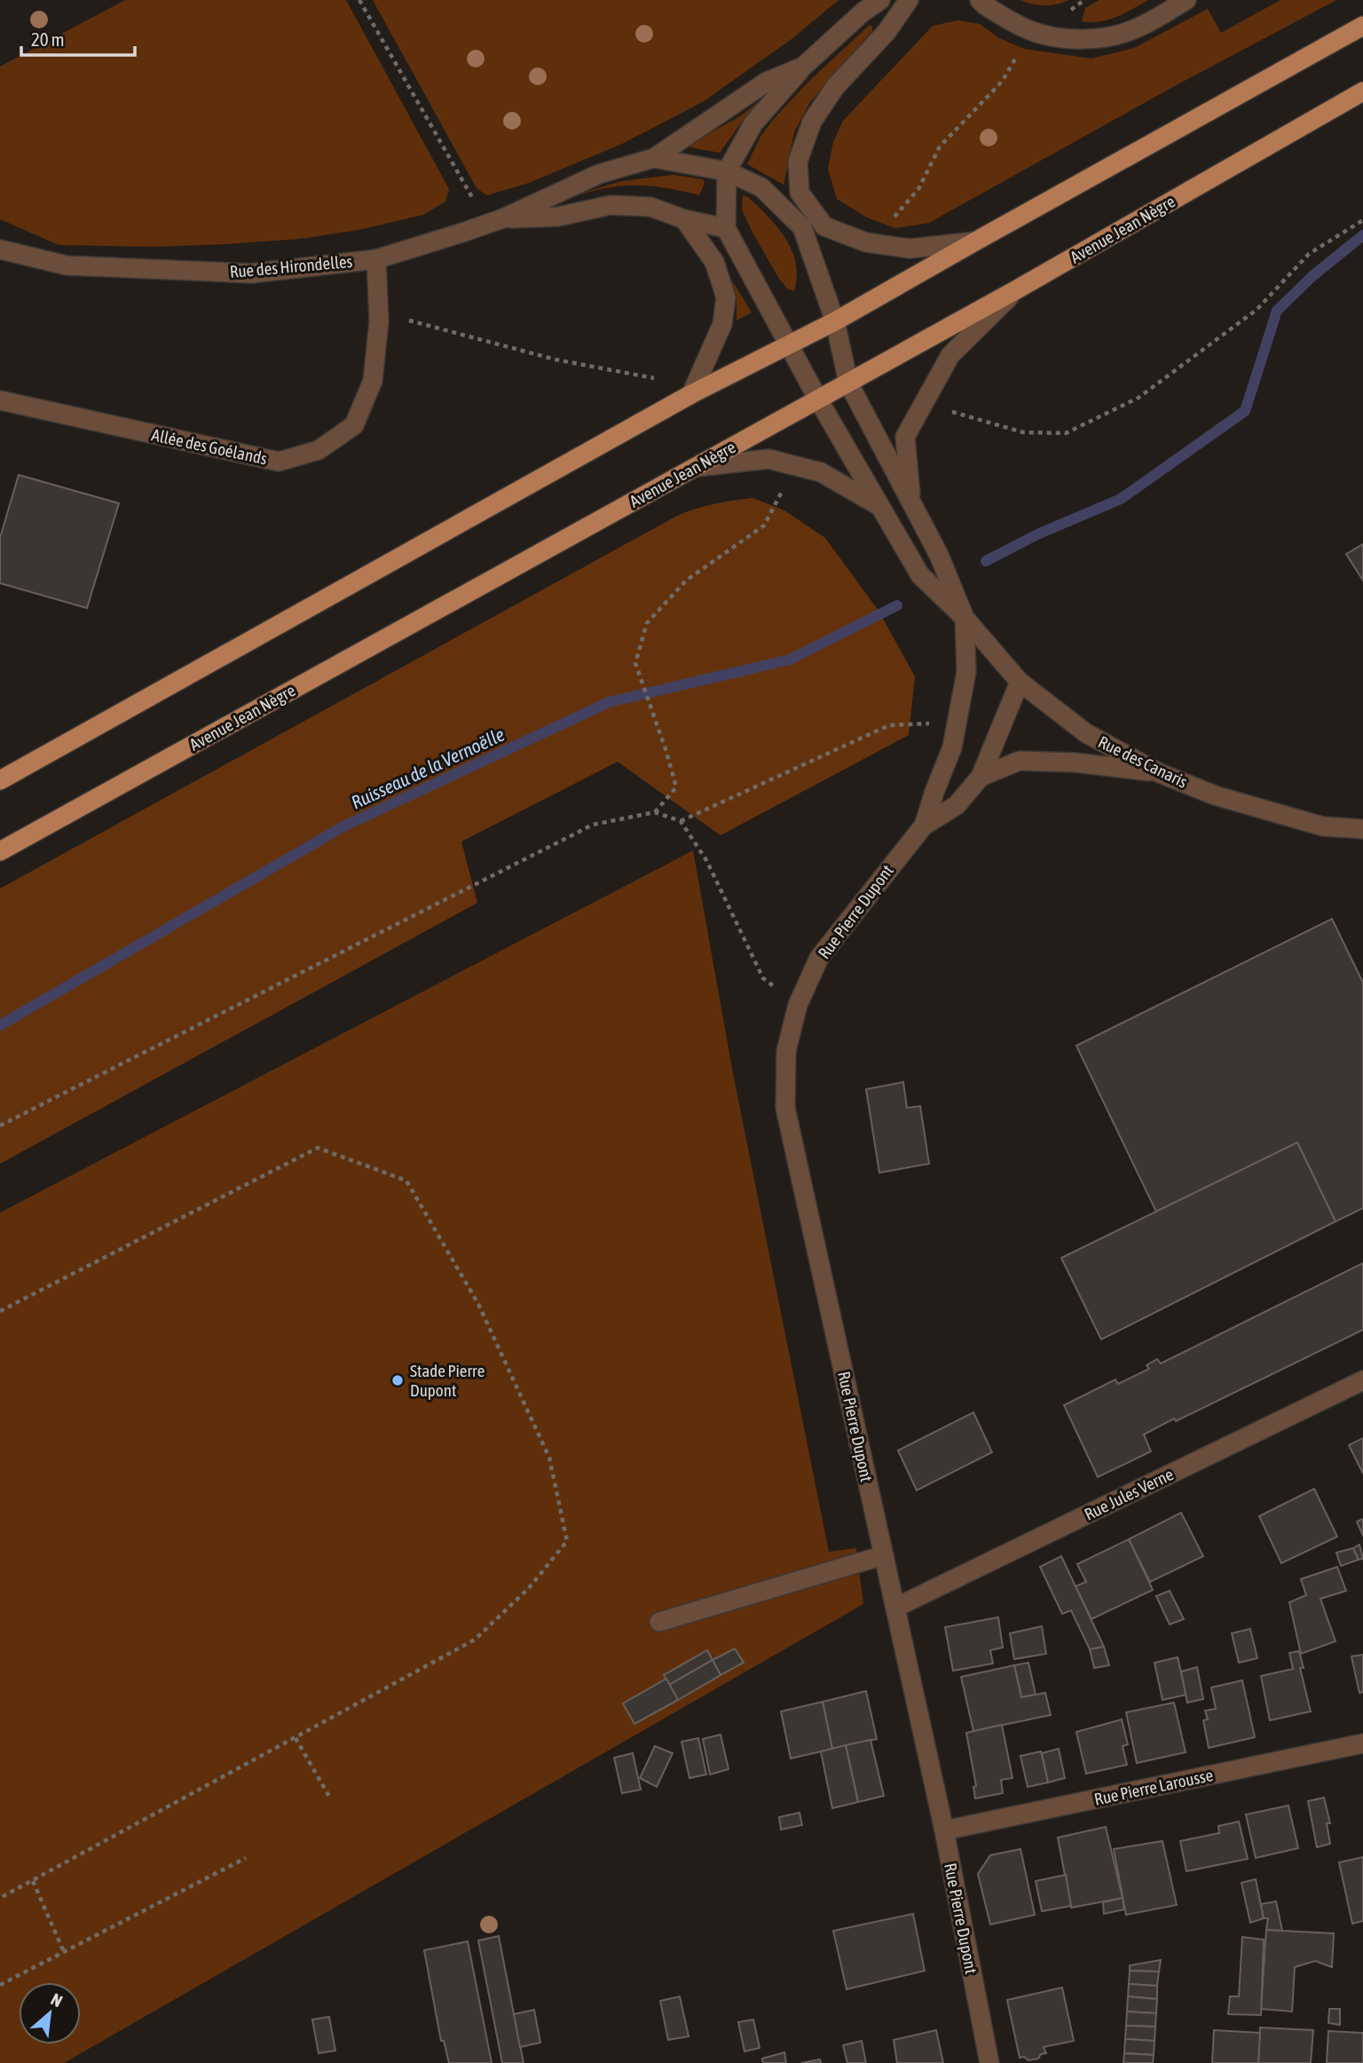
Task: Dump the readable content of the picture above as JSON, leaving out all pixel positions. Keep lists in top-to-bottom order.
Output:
{
  "streets": {
    "main road": ["Avenue Jean Nègre"],
    "street": [
      "Rue des Hirondelles",
      "Allée des Goélands",
      "Rue des Canaris",
      "Rue Pierre Dupont",
      "Rue Jules Verne",
      "Rue Pierre Larousse"
    ]
  },
  "crossings": [
    ["Rue des Hirondelles", "Allée des Goélands"],
    ["Rue Pierre Dupont", "Rue Jules Verne"],
    ["Rue Pierre Dupont", "Rue Pierre Larousse"]
  ],
  "water": ["Ruisseau de la Vernoëlle"],
  "places": ["Stade Pierre Dupont"],
  "scale_bar": "20 m",
  "north": "top right"
}
